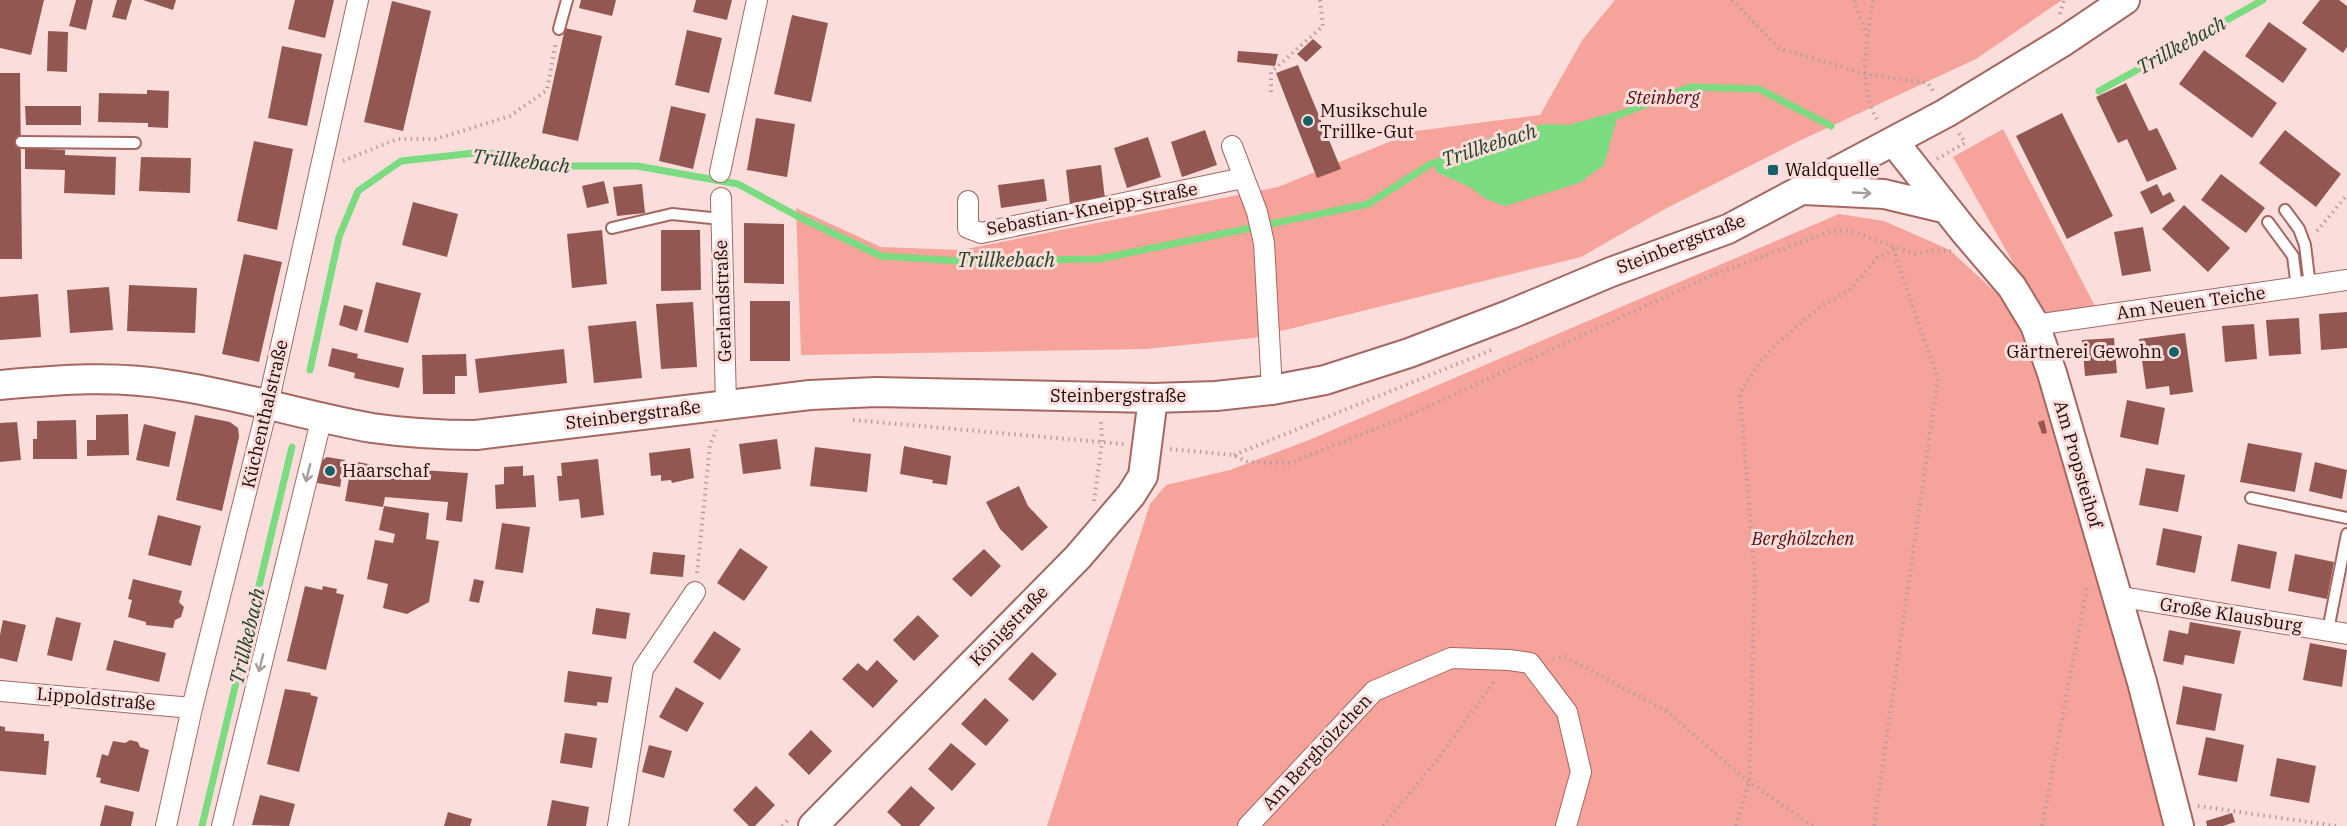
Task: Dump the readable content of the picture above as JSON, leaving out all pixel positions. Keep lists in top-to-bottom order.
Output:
{
  "streets": {
    "main road": ["Steinbergstraße", "Am Propsteihof", "Königstraße"],
    "street": [
      "Sebastian-Kneipp-Straße",
      "Gerlandstraße",
      "Am Neuen Teiche",
      "Küchenthalstraße",
      "Große Klausburg",
      "Lippoldstraße",
      "Am Berghölzchen"
    ]
  },
  "crossings": [
    ["Steinbergstraße", "Gerlandstraße"],
    ["Steinbergstraße", "Küchenthalstraße"],
    ["Steinbergstraße", "Am Propsteihof"],
    ["Steinbergstraße", "Königstraße"],
    ["Am Neuen Teiche", "Am Propsteihof"],
    ["Küchenthalstraße", "Lippoldstraße"],
    ["Am Propsteihof", "Große Klausburg"]
  ],
  "water": ["Trillkebach"],
  "parks": ["Steinberg", "Berghölzchen"],
  "places": {
    "other": ["Musikschule Trillke-Gut", "Gärtnerei Gewohn", "Haarschaf"],
    "transit": ["Waldquelle"]
  }
}
